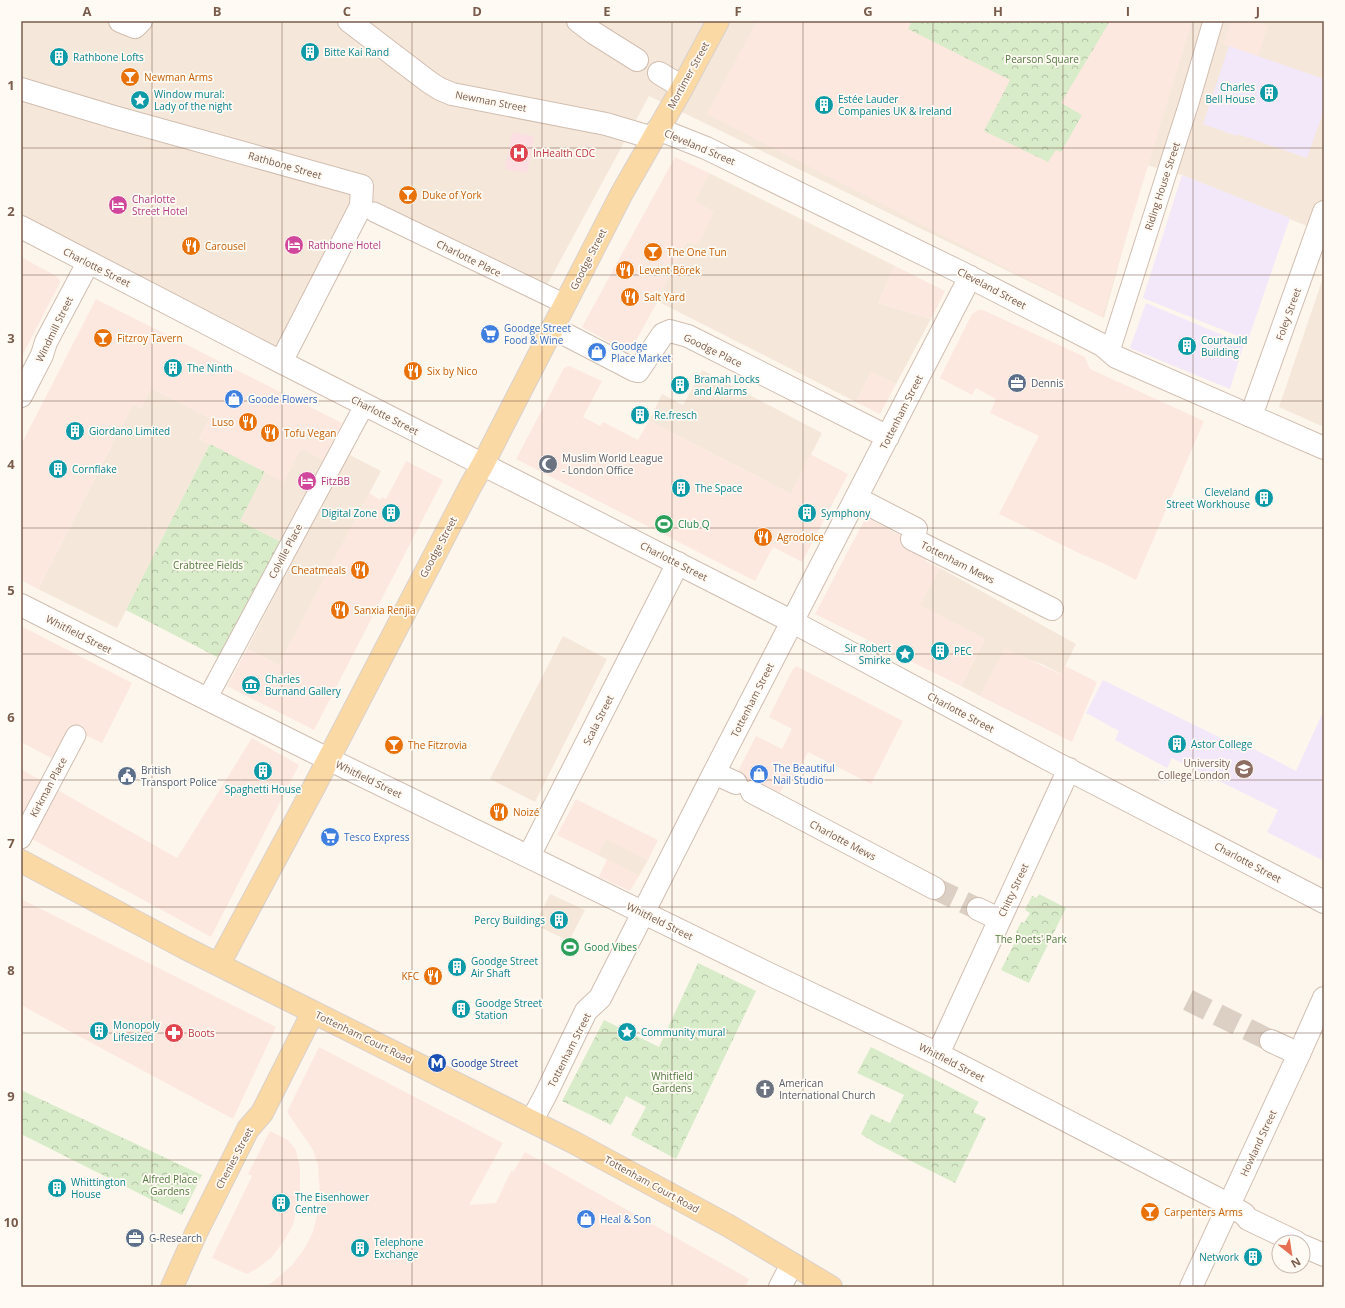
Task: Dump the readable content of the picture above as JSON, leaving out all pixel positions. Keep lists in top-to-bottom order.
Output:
{
  "streets": {
    "main road": [
      "Mortimer Street",
      "Goodge Street",
      "Tottenham Court Road",
      "Chenies Street"
    ],
    "street": [
      "Newman Street",
      "Cleveland Street",
      "Rathbone Street",
      "Riding House Street",
      "Charlotte Place",
      "Charlotte Street",
      "Foley Street",
      "Windmill Street",
      "Goodge Place",
      "Tottenham Street",
      "Colville Place",
      "Tottenham Mews",
      "Whitfield Street",
      "Scala Street",
      "Kirkman Place",
      "Charlotte Mews",
      "Chitty Street",
      "Howland Street"
    ]
  },
  "crossings": [
    ["Mortimer Street", "Newman Street"],
    ["Mortimer Street", "Cleveland Street"],
    ["Mortimer Street", "Goodge Street"],
    ["Newman Street", "Cleveland Street"],
    ["Newman Street", "Goodge Street"],
    ["Cleveland Street", "Riding House Street"],
    ["Cleveland Street", "Goodge Street"],
    ["Cleveland Street", "Foley Street"],
    ["Cleveland Street", "Tottenham Street"],
    ["Rathbone Street", "Charlotte Street"],
    ["Charlotte Place", "Goodge Street"],
    ["Goodge Street", "Charlotte Street"],
    ["Goodge Street", "Goodge Place"],
    ["Goodge Street", "Whitfield Street"],
    ["Goodge Street", "Tottenham Court Road"],
    ["Charlotte Street", "Windmill Street"],
    ["Charlotte Street", "Tottenham Street"],
    ["Charlotte Street", "Colville Place"],
    ["Charlotte Street", "Scala Street"],
    ["Charlotte Street", "Chitty Street"],
    ["Goodge Place", "Tottenham Street"],
    ["Tottenham Street", "Tottenham Mews"],
    ["Tottenham Street", "Whitfield Street"],
    ["Tottenham Street", "Charlotte Mews"],
    ["Tottenham Street", "Tottenham Court Road"],
    ["Colville Place", "Whitfield Street"],
    ["Whitfield Street", "Scala Street"],
    ["Whitfield Street", "Chitty Street"],
    ["Whitfield Street", "Howland Street"],
    ["Tottenham Court Road", "Chenies Street"]
  ],
  "parks": [
    "Pearson Square",
    "Crabtree Fields",
    "The Poets' Park",
    "Whitfield Gardens",
    "Alfred Place Gardens"
  ],
  "places": {
    "building": [
      "Bitte Kai Rand",
      "Rathbone Lofts",
      "Charles Bell House",
      "Estée Lauder Companies UK & Ireland",
      "Courtauld Building",
      "The Ninth",
      "Bramah Locks and Alarms",
      "Re.fresch",
      "Giordano Limited",
      "Cornflake",
      "The Space",
      "Cleveland Street Workhouse",
      "Digital Zone",
      "Symphony",
      "PEC",
      "Astor College",
      "Spaghetti House",
      "Percy Buildings",
      "Goodge Street Air Shaft",
      "Goodge Street Station",
      "Monopoly Lifesized",
      "Whittington House",
      "The Eisenhower Centre",
      "Telephone Exchange",
      "Network"
    ],
    "bar": [
      "Newman Arms",
      "Duke of York",
      "The One Tun",
      "Fitzroy Tavern",
      "The Fitzrovia",
      "Carpenters Arms"
    ],
    "place": ["Window mural: Lady of the night", "Sir Robert Smirke", "Community mural"],
    "hospital": ["InHealth CDC"],
    "hotel": ["Charlotte Street Hotel", "Rathbone Hotel", "FitzBB"],
    "restaurant": [
      "Carousel",
      "Levent Börek",
      "Salt Yard",
      "Six by Nico",
      "Luso",
      "Tofu Vegan",
      "Agrodolce",
      "Cheatmeals",
      "Sanxia Renjia",
      "Noizé",
      "KFC"
    ],
    "supermarket": ["Goodge Street Food & Wine", "Tesco Express"],
    "shop": [
      "Goodge Place Market",
      "Goode Flowers",
      "The Beautiful Nail Studio",
      "Heal & Son"
    ],
    "office": ["Dennis", "G-Research"],
    "mosque": ["Muslim World League - London Office"],
    "sports": ["Club Q", "Good Vibes"],
    "museum": ["Charles Burnand Gallery"],
    "school or university": ["University College London"],
    "public building": ["British Transport Police"],
    "pharmacy": ["Boots"],
    "metro station": ["Goodge Street"],
    "church": ["American International Church"]
  },
  "north": "bottom right",
  "grid": {
    "columns": [
      "A",
      "B",
      "C",
      "D",
      "E",
      "F",
      "G",
      "H",
      "I",
      "J"
    ],
    "rows": [
      "1",
      "2",
      "3",
      "4",
      "5",
      "6",
      "7",
      "8",
      "9",
      "10"
    ]
  }
}
